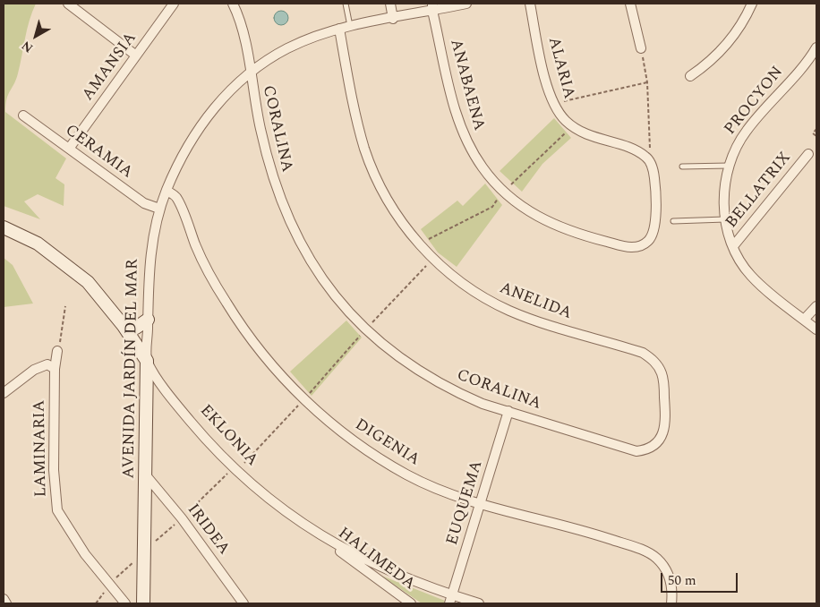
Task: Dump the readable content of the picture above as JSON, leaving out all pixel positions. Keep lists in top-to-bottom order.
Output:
{
  "streets": {
    "street": [
      "AMANSIA",
      "ALARIA",
      "ANABAENA",
      "PROCYON",
      "CORALINA",
      "CERAMIA",
      "BELLATRIX",
      "ANELIDA",
      "AVENIDA JARDÍN DEL MAR",
      "EKLONIA",
      "DIGENIA",
      "LAMINARIA",
      "EUQUEMA",
      "IRIDEA",
      "HALIMEDA"
    ]
  },
  "crossings": [
    ["AMANSIA", "CERAMIA"],
    ["ALARIA", "ANABAENA"],
    ["ANABAENA", "AVENIDA JARDÍN DEL MAR"],
    ["PROCYON", "BELLATRIX"],
    ["CORALINA", "ANELIDA"],
    ["CORALINA", "AVENIDA JARDÍN DEL MAR"],
    ["CORALINA", "EUQUEMA"],
    ["CERAMIA", "AVENIDA JARDÍN DEL MAR"],
    ["ANELIDA", "AVENIDA JARDÍN DEL MAR"],
    ["AVENIDA JARDÍN DEL MAR", "EKLONIA"],
    ["AVENIDA JARDÍN DEL MAR", "DIGENIA"],
    ["AVENIDA JARDÍN DEL MAR", "IRIDEA"],
    ["EKLONIA", "EUQUEMA"],
    ["EKLONIA", "HALIMEDA"],
    ["DIGENIA", "EUQUEMA"]
  ],
  "scale_bar": "50 m",
  "north": "bottom left"
}
